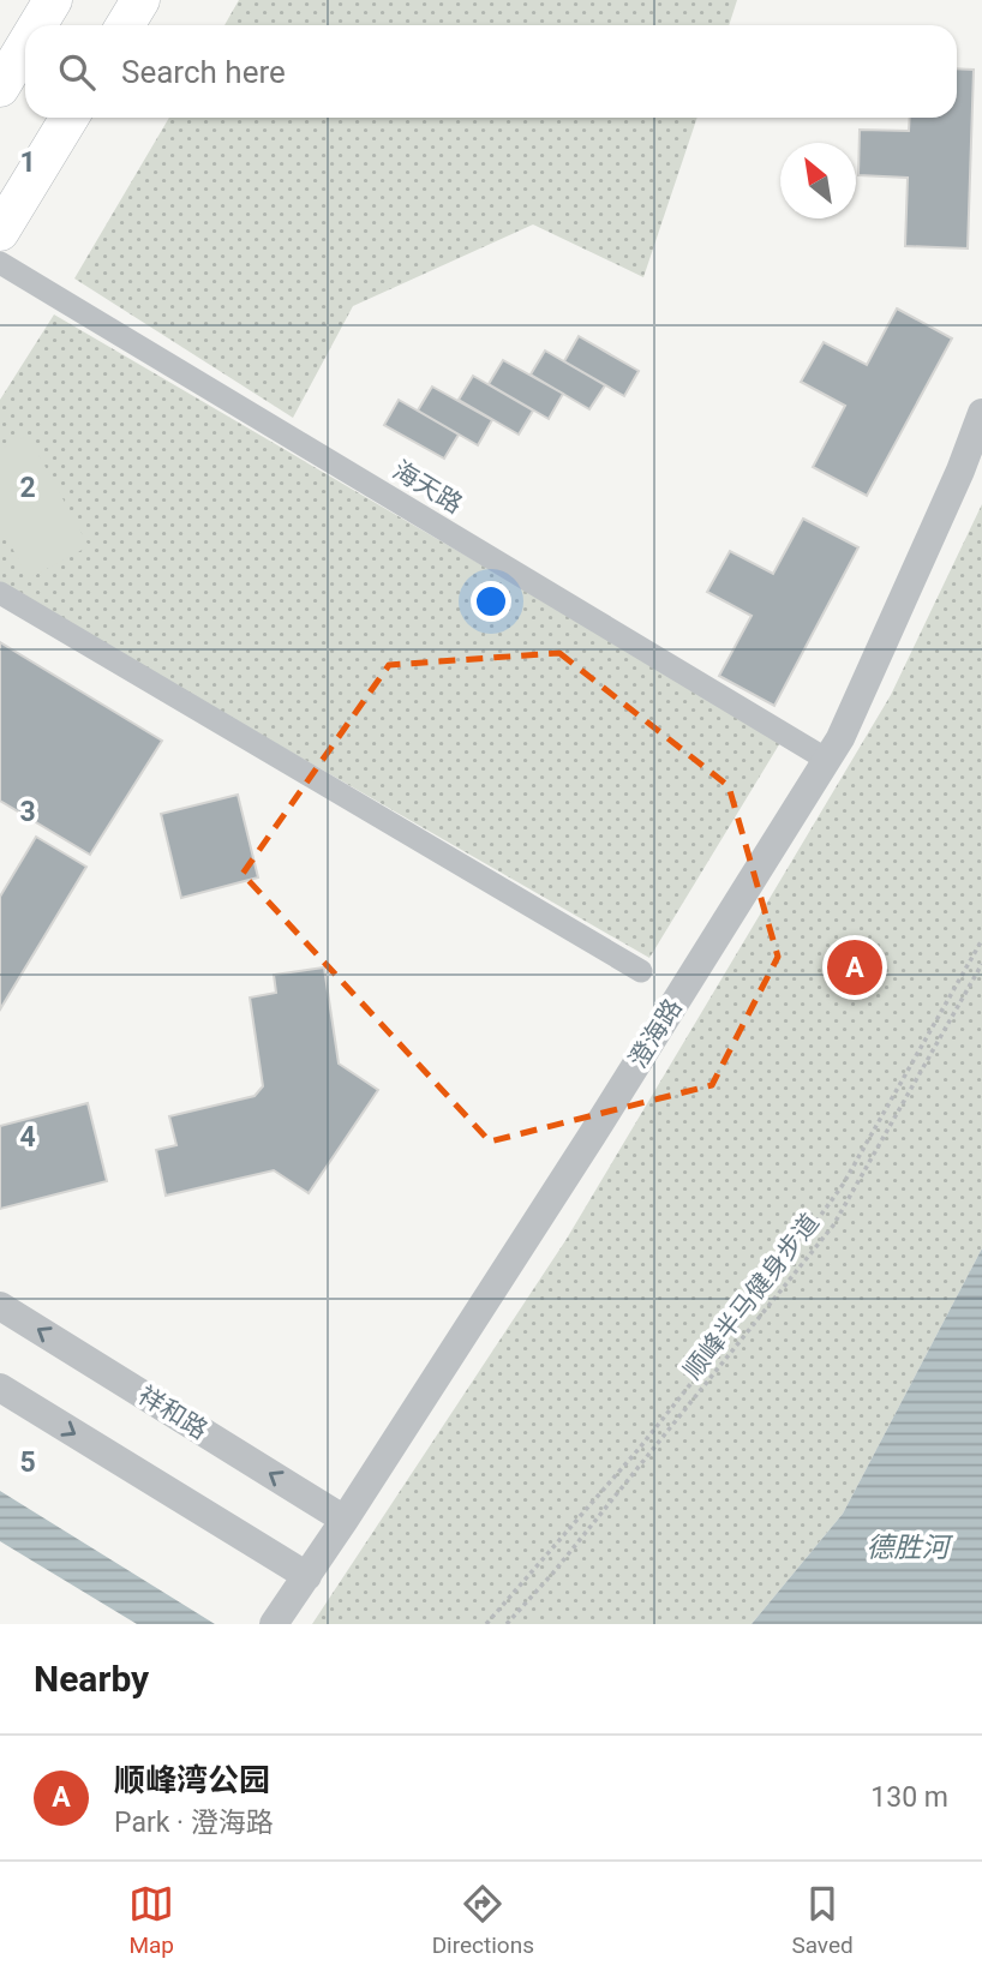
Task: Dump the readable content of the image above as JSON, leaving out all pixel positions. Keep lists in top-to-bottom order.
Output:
{
  "streets": {
    "street": ["海天路", "澄海路", "祥和路"],
    "path": ["顺峰半马健身步道"]
  },
  "crossings": [
    ["海天路", "澄海路"],
    ["澄海路", "祥和路"]
  ],
  "water": ["德胜河"],
  "north": "top left",
  "page": {
    "search": "Search here",
    "pins": "A",
    "heading": "Nearby",
    "list": [
      {
        "mark": "A",
        "name": "顺峰湾公园",
        "note": "Park · 澄海路",
        "value": "130 m"
      }
    ],
    "nav": ["Map", "Directions", "Saved"]
  },
  "grid": {
    "rows": [
      "1",
      "2",
      "3",
      "4",
      "5"
    ]
  }
}
